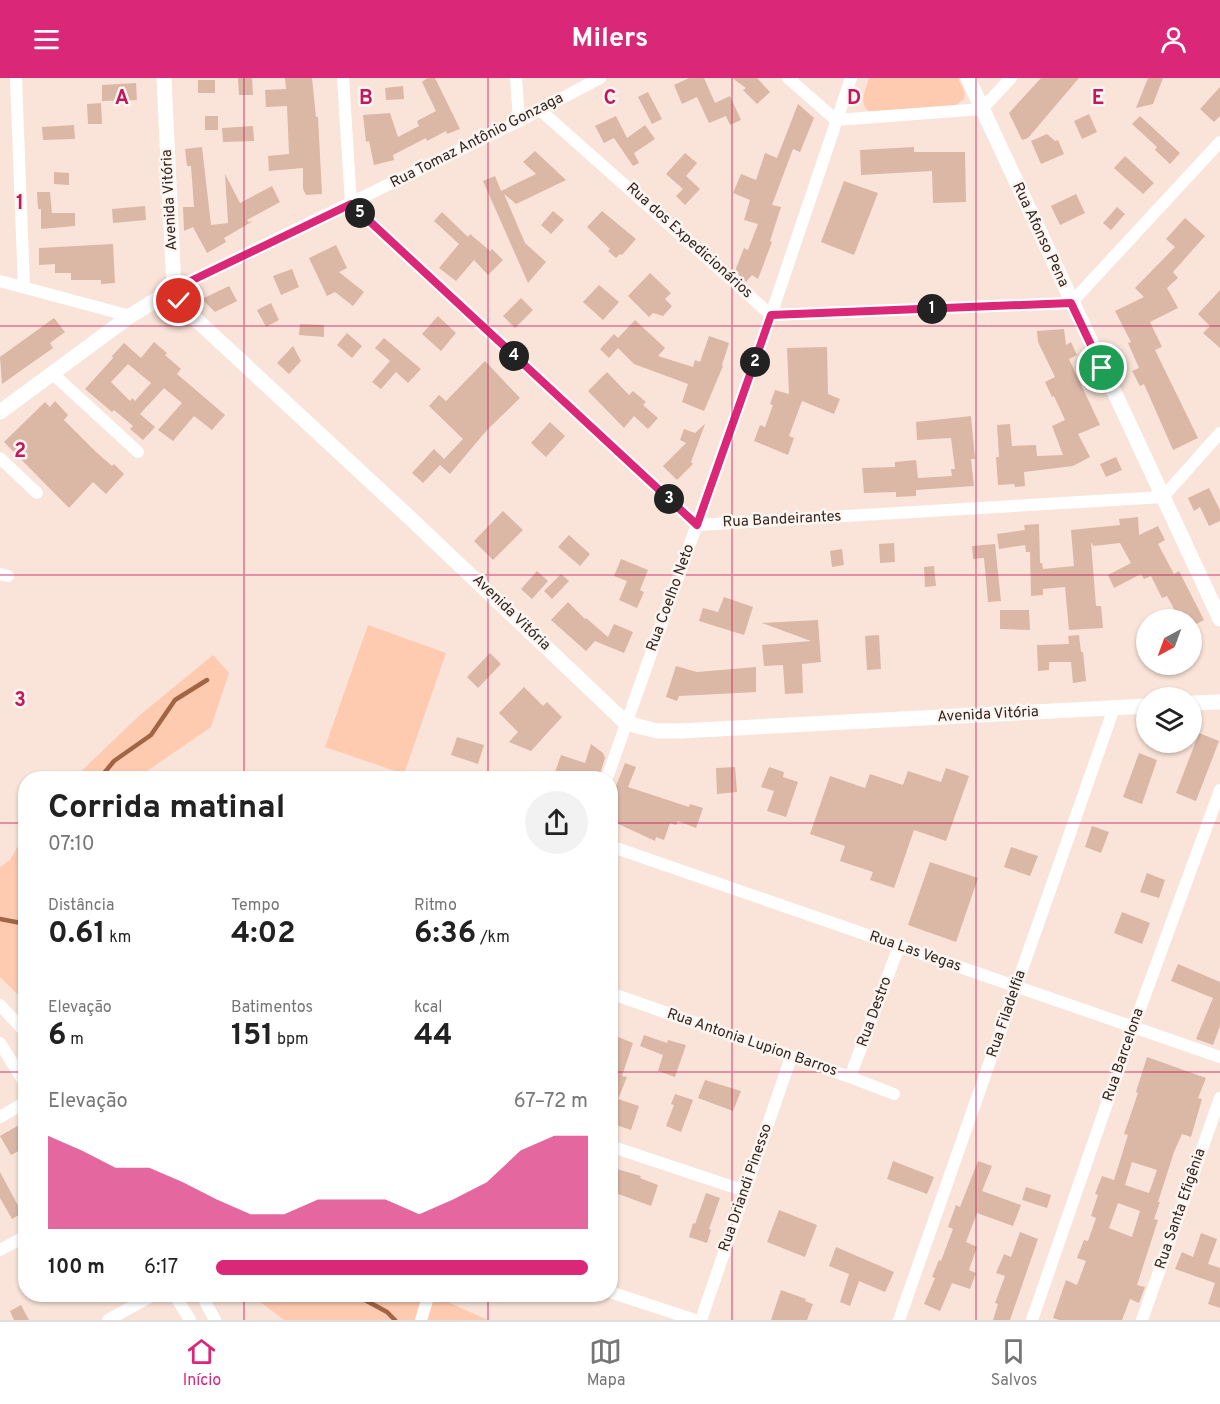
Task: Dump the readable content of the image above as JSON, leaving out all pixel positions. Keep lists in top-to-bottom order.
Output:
{
  "streets": {
    "street": [
      "Rua Tomaz Antônio Gonzaga",
      "Avenida Vitória",
      "Rua Afonso Pena",
      "Rua dos Expedicionários",
      "Rua Bandeirantes",
      "Rua Coelho Neto",
      "Rua Las Vegas",
      "Rua Destro",
      "Rua Filadelfia",
      "Rua Antonia Lupion Barros",
      "Rua Barcelona",
      "Rua Driandi Pinesso",
      "Rua Santa Efigênia"
    ]
  },
  "crossings": [
    ["Rua Tomaz Antônio Gonzaga", "Avenida Vitória"],
    ["Rua Tomaz Antônio Gonzaga", "Rua dos Expedicionários"],
    ["Avenida Vitória", "Rua Coelho Neto"],
    ["Avenida Vitória", "Rua Filadelfia"],
    ["Rua Afonso Pena", "Rua Bandeirantes"],
    ["Rua dos Expedicionários", "Rua Coelho Neto"],
    ["Rua Bandeirantes", "Rua Coelho Neto"],
    ["Rua Las Vegas", "Rua Destro"],
    ["Rua Las Vegas", "Rua Filadelfia"],
    ["Rua Las Vegas", "Rua Barcelona"],
    ["Rua Destro", "Rua Antonia Lupion Barros"],
    ["Rua Antonia Lupion Barros", "Rua Driandi Pinesso"]
  ],
  "north": "bottom left",
  "page": {
    "header": "Milers",
    "pins": [
      "5",
      "1",
      "4",
      "2",
      "3"
    ],
    "heading": ["Corrida matinal", "07:10"],
    "stats": [
      ["Distância", "0.61 km"],
      ["Tempo", "4:02"],
      ["Ritmo", "6:36 /km"],
      ["Elevação", "6 m"],
      ["Batimentos", "151 bpm"],
      ["kcal", "44"]
    ],
    "chart": ["Elevação", "67–72 m"],
    "list": [
      {
        "name": "100 m",
        "note": "6:17"
      }
    ],
    "tabs": ["Início", "Mapa", "Salvos"]
  },
  "grid": {
    "columns": [
      "A",
      "B",
      "C",
      "D",
      "E"
    ],
    "rows": ["1", "2", "3"]
  }
}
